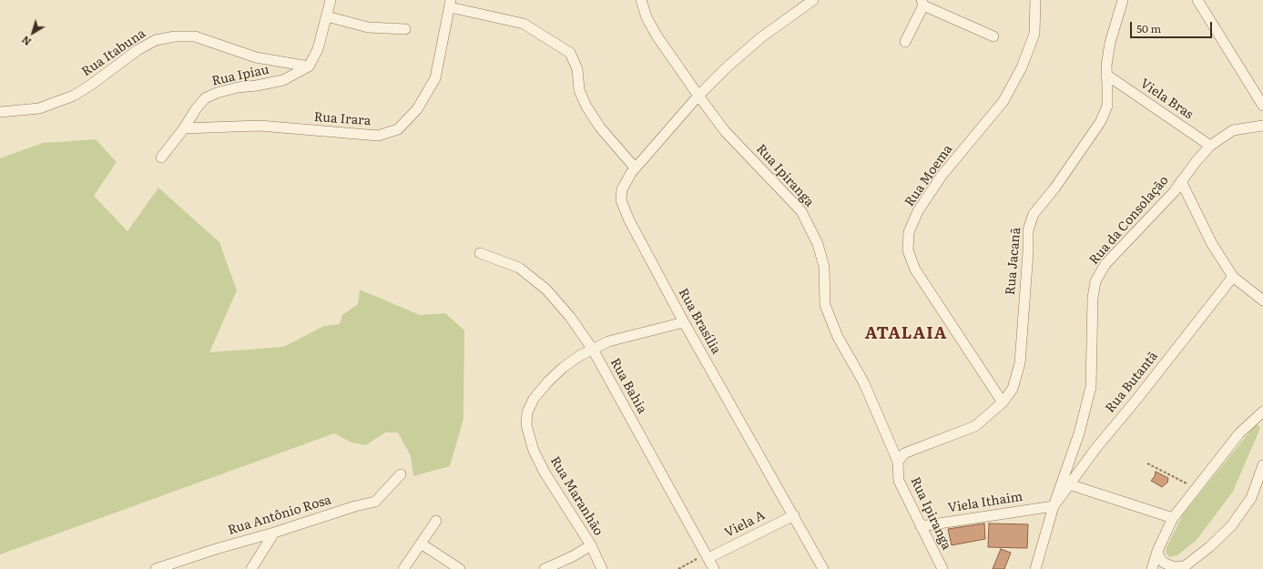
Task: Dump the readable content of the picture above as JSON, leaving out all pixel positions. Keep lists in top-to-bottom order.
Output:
{
  "streets": {
    "street": [
      "Rua Itabuna",
      "Rua Ipiau",
      "Viela Bras",
      "Rua Irara",
      "Rua Ipiranga",
      "Rua Moema",
      "Rua da Consolação",
      "Rua Jacanã",
      "Rua Brasília",
      "Rua Butantã",
      "Rua Bahia",
      "Rua Maranhão",
      "Viela Ithaim",
      "Rua Antônio Rosa",
      "Viela A"
    ]
  },
  "crossings": [
    ["Rua Itabuna", "Rua Ipiau"],
    ["Rua Ipiau", "Rua Irara"],
    ["Viela Bras", "Rua da Consolação"],
    ["Viela Bras", "Rua Jacanã"],
    ["Rua Ipiranga", "Rua Jacanã"],
    ["Rua Ipiranga", "Rua Brasília"],
    ["Rua Ipiranga", "Viela Ithaim"],
    ["Rua Moema", "Rua Jacanã"],
    ["Rua da Consolação", "Rua Butantã"],
    ["Rua da Consolação", "Viela Ithaim"],
    ["Rua Brasília", "Rua Maranhão"],
    ["Rua Brasília", "Viela A"],
    ["Rua Butantã", "Viela Ithaim"],
    ["Rua Bahia", "Rua Maranhão"],
    ["Rua Bahia", "Viela A"]
  ],
  "districts": ["ATALAIA"],
  "scale_bar": "50 m",
  "north": "bottom left"
}
